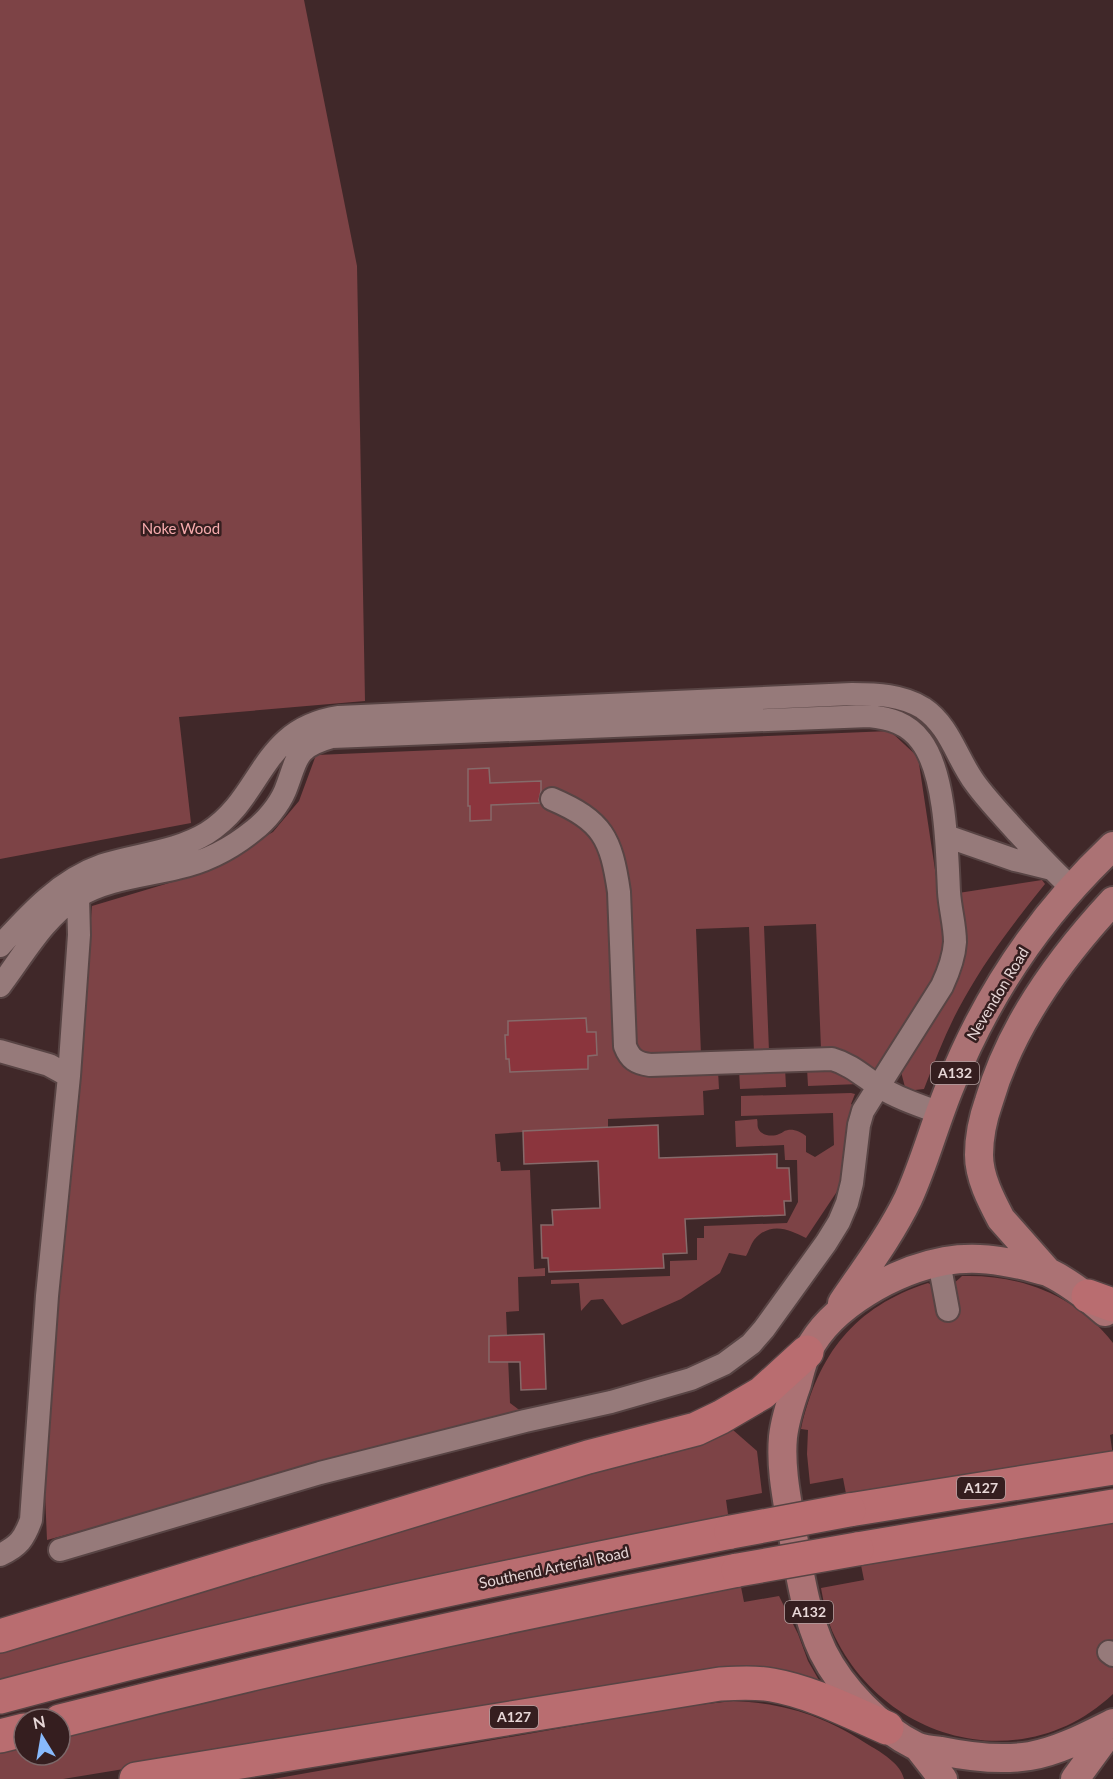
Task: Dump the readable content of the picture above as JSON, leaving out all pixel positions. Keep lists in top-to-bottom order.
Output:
{
  "streets": {
    "highway": ["A127", "Southend Arterial Road"],
    "main road": ["Nevendon Road", "A132"]
  },
  "crossings": [
    ["Nevendon Road", "A132"],
    ["A132", "A127"]
  ],
  "parks": ["Noke Wood"],
  "north": "top"
}
